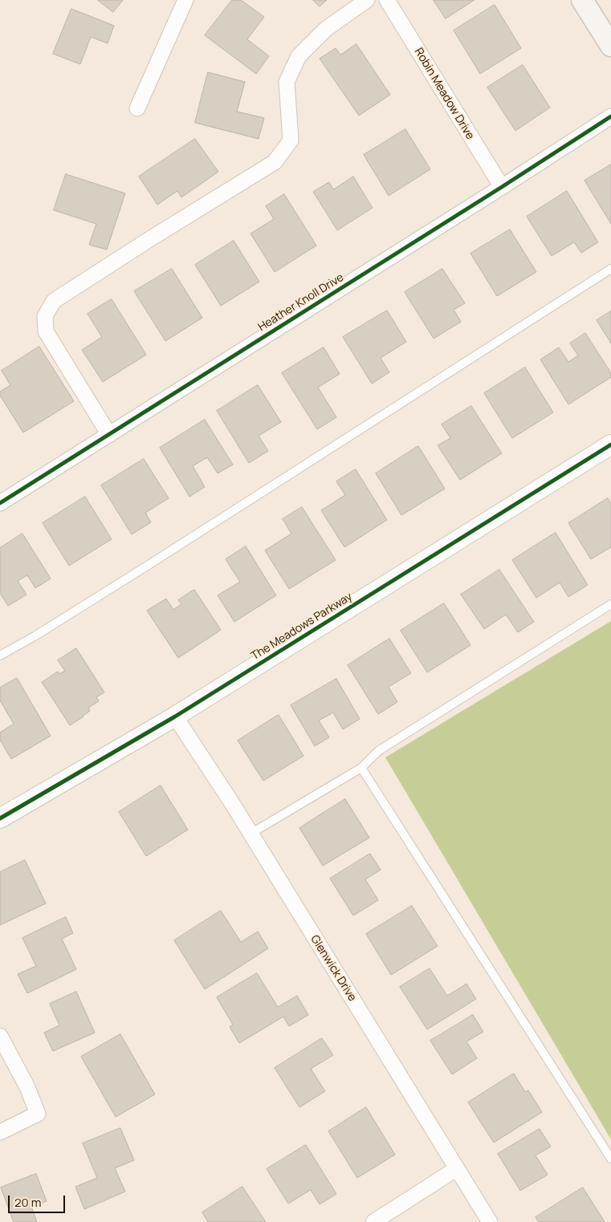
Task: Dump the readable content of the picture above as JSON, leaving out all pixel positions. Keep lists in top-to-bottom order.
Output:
{
  "streets": {
    "street": [
      "Robin Meadow Drive",
      "Heather Knoll Drive",
      "The Meadows Parkway",
      "Glenwick Drive"
    ]
  },
  "crossings": [
    ["Robin Meadow Drive", "Heather Knoll Drive"],
    ["The Meadows Parkway", "Glenwick Drive"]
  ],
  "scale_bar": "20 m"
}
